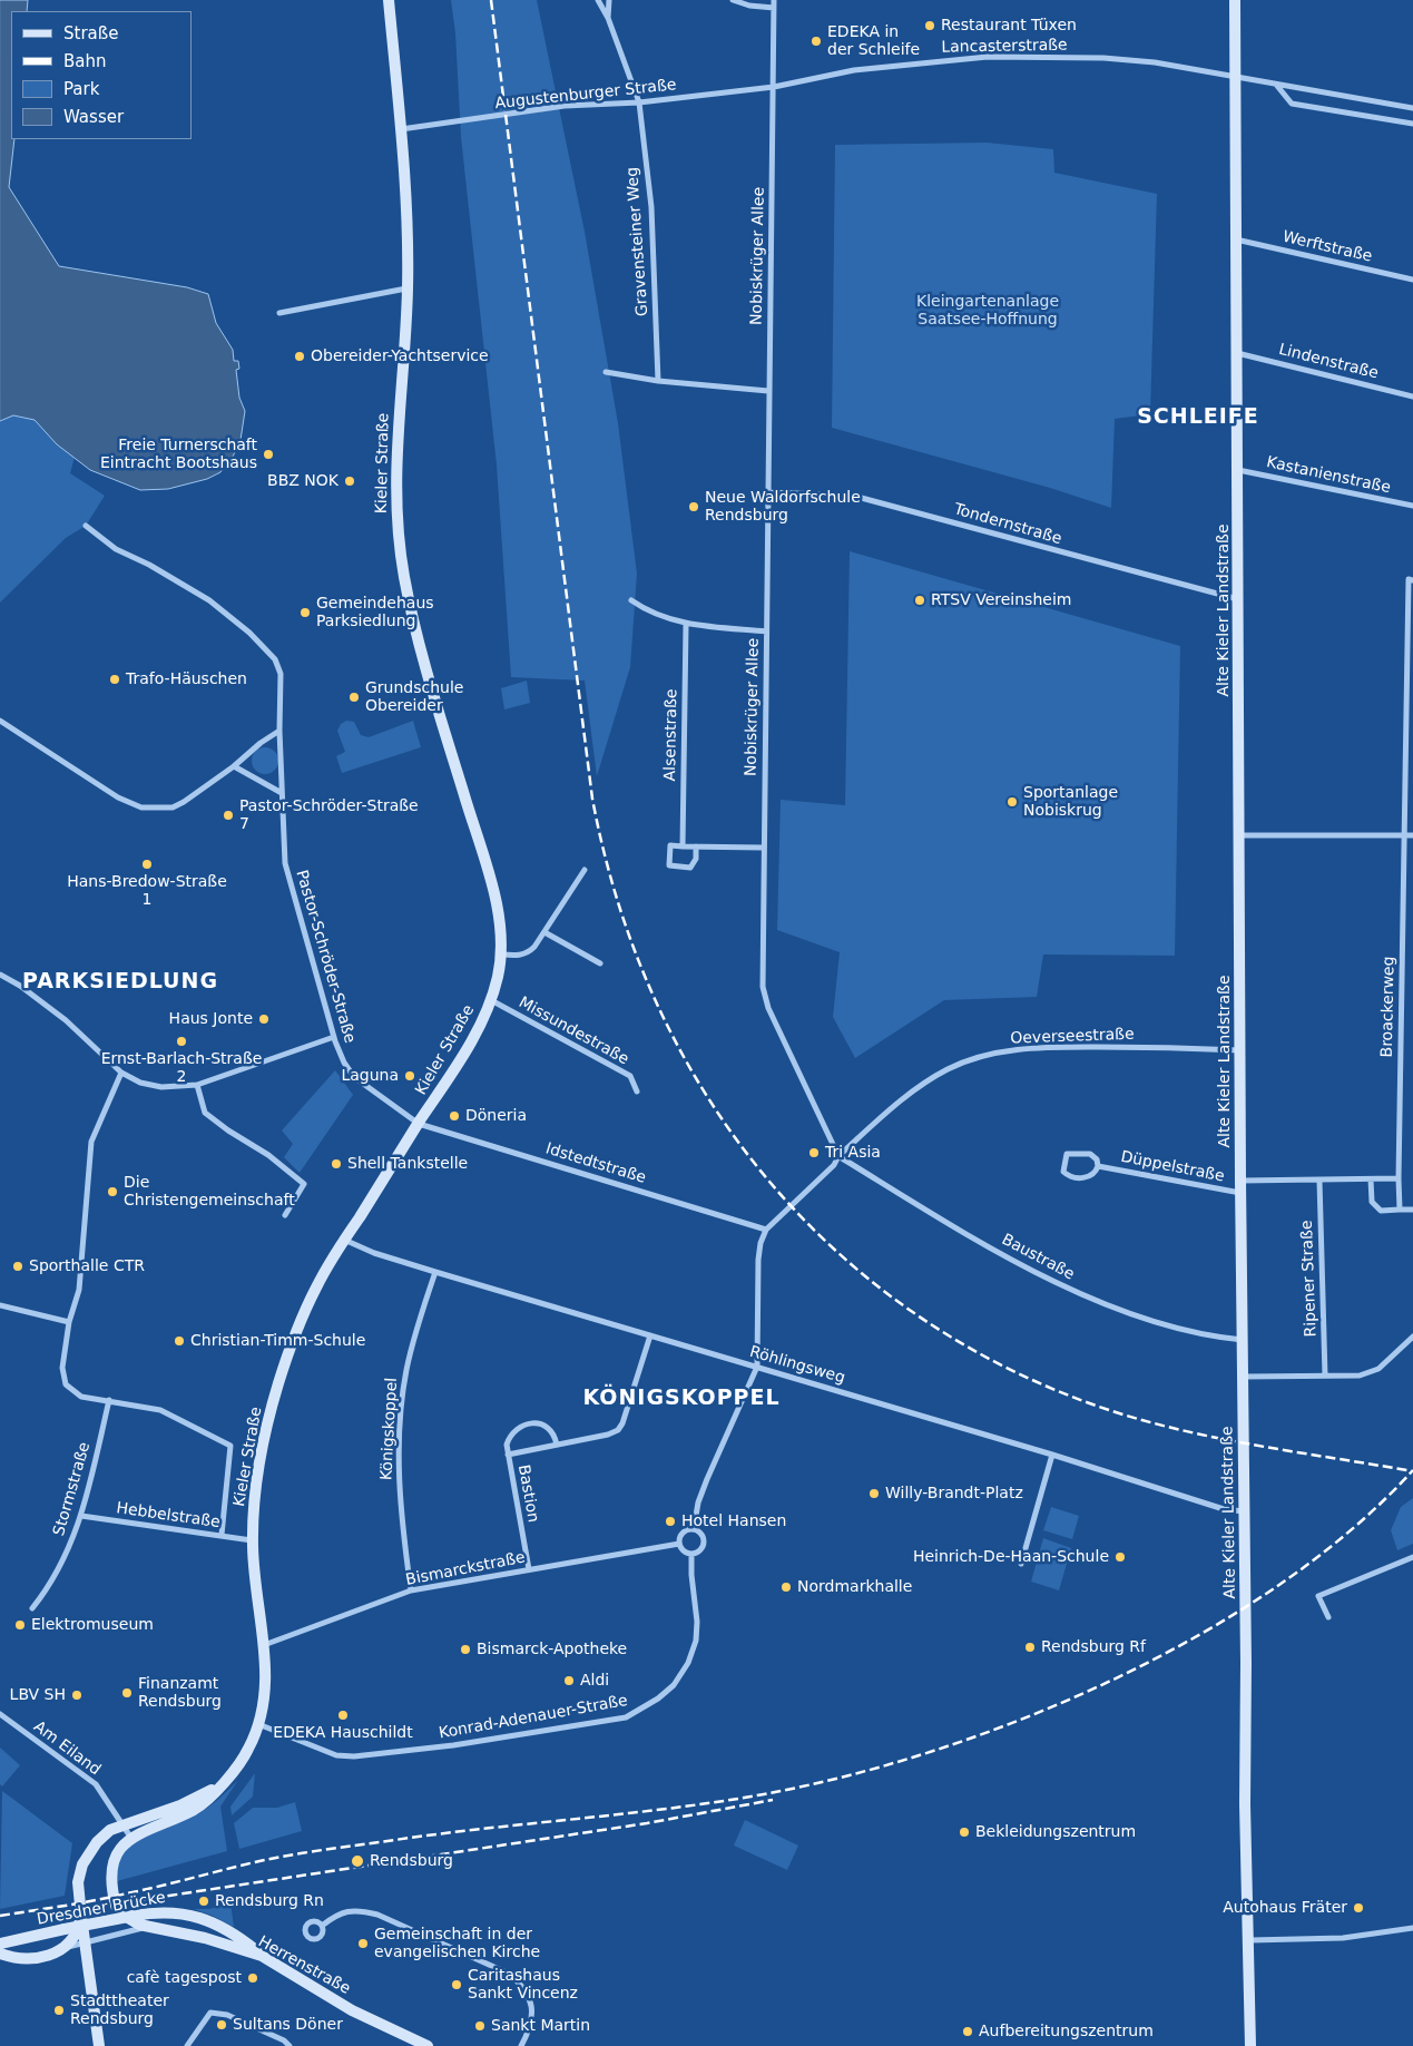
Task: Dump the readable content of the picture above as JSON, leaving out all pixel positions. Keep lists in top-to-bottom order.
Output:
{
  "streets": {
    "main road": [
      "Kieler Straße",
      "Alte Kieler Landstraße",
      "Dresdner Brücke",
      "Herrenstraße"
    ],
    "street": [
      "Lancasterstraße",
      "Augustenburger Straße",
      "Gravensteiner Weg",
      "Werftstraße",
      "Nobiskrüger Allee",
      "Lindenstraße",
      "Kastanienstraße",
      "Tondernstraße",
      "Alsenstraße",
      "Pastor-Schröder-Straße",
      "Broackerweg",
      "Missundestraße",
      "Oeverseestraße",
      "Idstedtstraße",
      "Düppelstraße",
      "Baustraße",
      "Ripener Straße",
      "Röhlingsweg",
      "Königskoppel",
      "Stormstraße",
      "Bastion",
      "Hebbelstraße",
      "Bismarckstraße",
      "Konrad-Adenauer-Straße",
      "Am Eiland"
    ]
  },
  "crossings": [
    ["Lancasterstraße", "Augustenburger Straße"],
    ["Lancasterstraße", "Nobiskrüger Allee"],
    ["Lancasterstraße", "Alte Kieler Landstraße"],
    ["Augustenburger Straße", "Gravensteiner Weg"],
    ["Augustenburger Straße", "Nobiskrüger Allee"],
    ["Augustenburger Straße", "Kieler Straße"],
    ["Werftstraße", "Alte Kieler Landstraße"],
    ["Nobiskrüger Allee", "Tondernstraße"],
    ["Nobiskrüger Allee", "Oeverseestraße"],
    ["Nobiskrüger Allee", "Baustraße"],
    ["Lindenstraße", "Alte Kieler Landstraße"],
    ["Kieler Straße", "Pastor-Schröder-Straße"],
    ["Kieler Straße", "Missundestraße"],
    ["Kieler Straße", "Idstedtstraße"],
    ["Kieler Straße", "Röhlingsweg"],
    ["Kieler Straße", "Hebbelstraße"],
    ["Kieler Straße", "Bismarckstraße"],
    ["Kieler Straße", "Konrad-Adenauer-Straße"],
    ["Kieler Straße", "Am Eiland"],
    ["Kieler Straße", "Herrenstraße"],
    ["Kastanienstraße", "Alte Kieler Landstraße"],
    ["Tondernstraße", "Alte Kieler Landstraße"],
    ["Alte Kieler Landstraße", "Oeverseestraße"],
    ["Alte Kieler Landstraße", "Düppelstraße"],
    ["Alte Kieler Landstraße", "Baustraße"],
    ["Alte Kieler Landstraße", "Röhlingsweg"],
    ["Pastor-Schröder-Straße", "Idstedtstraße"],
    ["Oeverseestraße", "Baustraße"],
    ["Röhlingsweg", "Königskoppel"],
    ["Röhlingsweg", "Bastion"],
    ["Königskoppel", "Bismarckstraße"],
    ["Stormstraße", "Hebbelstraße"],
    ["Bastion", "Bismarckstraße"],
    ["Bismarckstraße", "Konrad-Adenauer-Straße"],
    ["Dresdner Brücke", "Herrenstraße"]
  ],
  "districts": ["SCHLEIFE", "PARKSIEDLUNG", "KÖNIGSKOPPEL"],
  "parks": ["Kleingartenanlage Saatsee-Hoffnung"],
  "places": [
    "Restaurant Tüxen",
    "EDEKA in der Schleife",
    "Obereider-Yachtservice",
    "Freie Turnerschaft Eintracht Bootshaus",
    "BBZ NOK",
    "Neue Waldorfschule Rendsburg",
    "RTSV Vereinsheim",
    "Gemeindehaus Parksiedlung",
    "Trafo-Häuschen",
    "Grundschule Obereider",
    "Sportanlage Nobiskrug",
    "Pastor-Schröder-Straße 7",
    "Hans-Bredow-Straße 1",
    "Haus Jonte",
    "Ernst-Barlach-Straße 2",
    "Laguna",
    "Döneria",
    "Tri Asia",
    "Shell Tankstelle",
    "Die Christengemeinschaft",
    "Sporthalle CTR",
    "Christian-Timm-Schule",
    "Willy-Brandt-Platz",
    "Hotel Hansen",
    "Heinrich-De-Haan-Schule",
    "Nordmarkhalle",
    "Elektromuseum",
    "Rendsburg Rf",
    "Bismarck-Apotheke",
    "Aldi",
    "Finanzamt Rendsburg",
    "LBV SH",
    "EDEKA Hauschildt",
    "Bekleidungszentrum",
    "Rendsburg",
    "Rendsburg Rn",
    "Autohaus Fräter",
    "Gemeinschaft in der evangelischen Kirche",
    "cafè tagespost",
    "Caritashaus Sankt Vincenz",
    "Stadttheater Rendsburg",
    "Sultans Döner",
    "Sankt Martin",
    "Aufbereitungszentrum"
  ],
  "legend": [
    "Straße",
    "Bahn",
    "Park",
    "Wasser"
  ]
}
